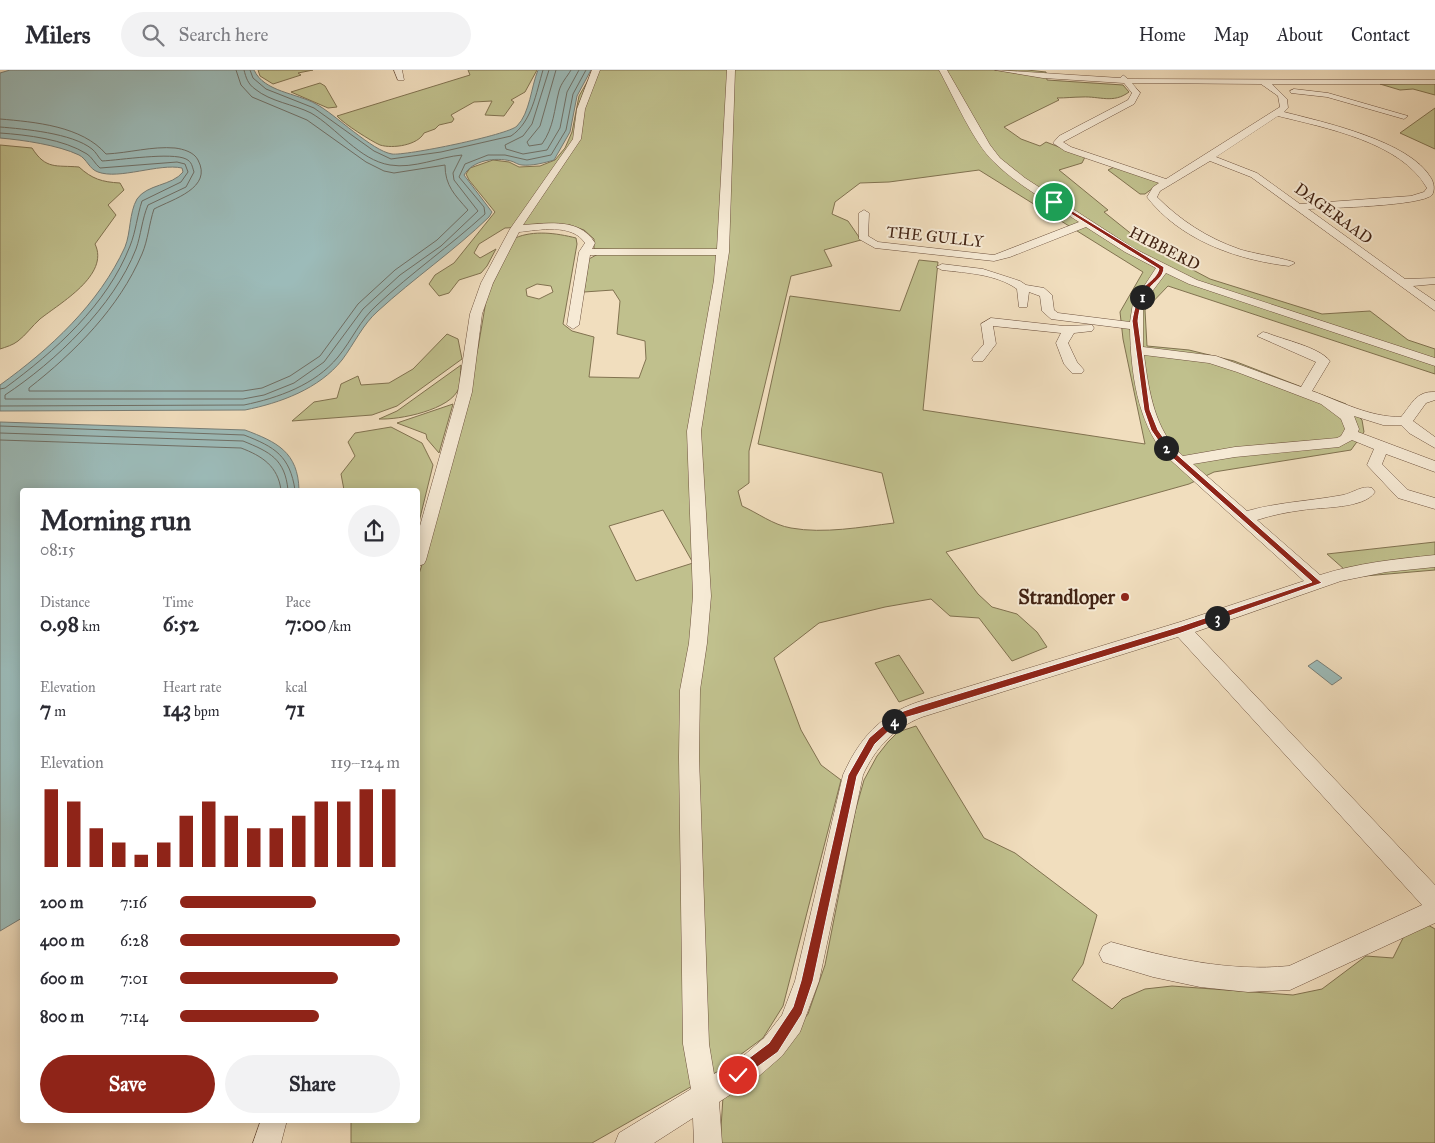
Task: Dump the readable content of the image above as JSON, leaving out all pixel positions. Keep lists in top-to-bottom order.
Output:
{
  "streets": {
    "street": ["DAGERAAD", "THE GULLY", "HIBBERD"]
  },
  "crossings": [
    ["THE GULLY", "HIBBERD"]
  ],
  "places": ["Strandloper"],
  "page": {
    "header": "Milers",
    "search": "Search here",
    "nav": [
      "Home",
      "Map",
      "About",
      "Contact"
    ],
    "pins": [
      "1",
      "2",
      "3",
      "4"
    ],
    "heading": ["Morning run", "08:15"],
    "stats": [
      ["Distance", "0.98 km"],
      ["Time", "6:52"],
      ["Pace", "7:00 /km"],
      ["Elevation", "7 m"],
      ["Heart rate", "143 bpm"],
      ["kcal", "71"]
    ],
    "chart": ["Elevation", "119–124 m"],
    "list": [
      {
        "name": "200 m",
        "note": "7:16"
      },
      {
        "name": "400 m",
        "note": "6:28"
      },
      {
        "name": "600 m",
        "note": "7:01"
      },
      {
        "name": "800 m",
        "note": "7:14"
      }
    ],
    "buttons": ["Save", "Share"]
  }
}
